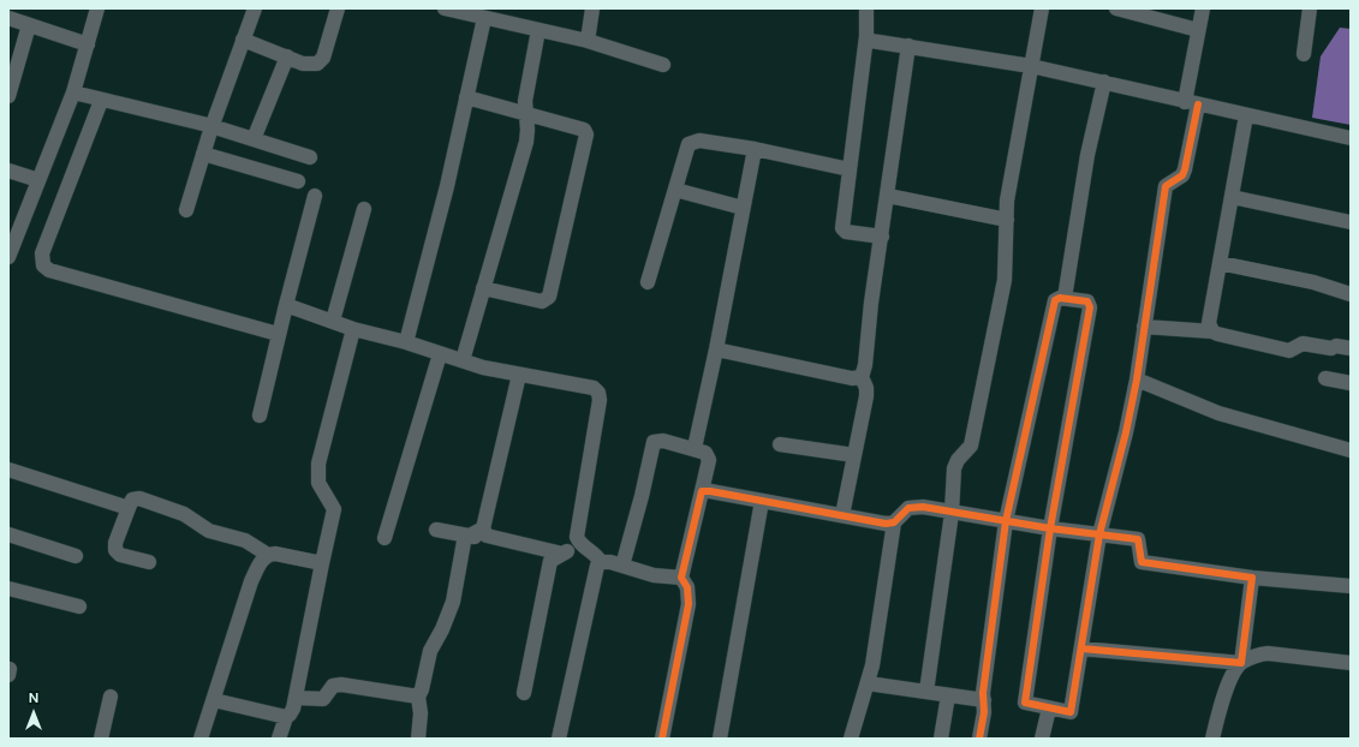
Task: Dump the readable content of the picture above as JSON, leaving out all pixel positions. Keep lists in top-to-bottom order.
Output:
{
  "north": "top"
}
